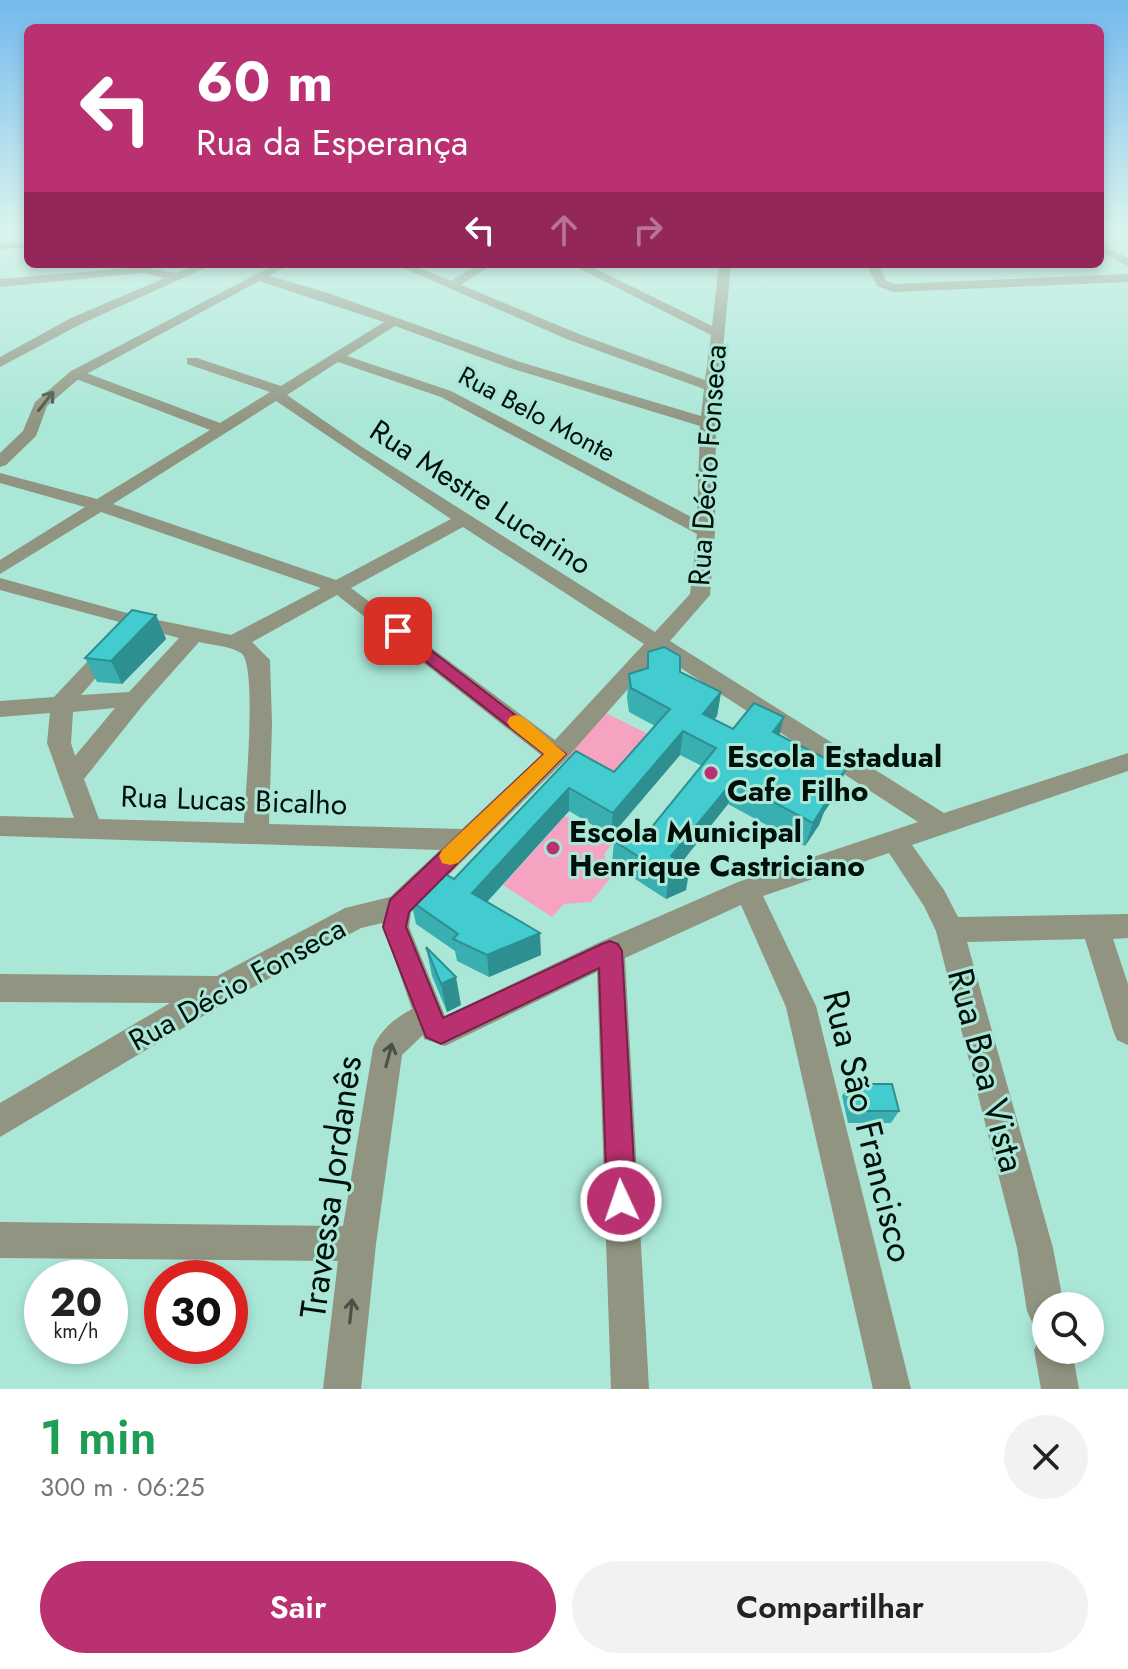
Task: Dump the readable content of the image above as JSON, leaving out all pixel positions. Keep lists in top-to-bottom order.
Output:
{
  "streets": {
    "street": [
      "Rua Belo Monte",
      "Rua Décio Fonseca",
      "Rua Mestre Lucarino",
      "Rua Lucas Bicalho",
      "Rua Boa Vista",
      "Rua São Francisco",
      "Travessa Jordanês"
    ]
  },
  "crossings": [
    ["Rua Belo Monte", "Rua Décio Fonseca"],
    ["Rua Décio Fonseca", "Rua Mestre Lucarino"],
    ["Rua Décio Fonseca", "Rua Lucas Bicalho"],
    ["Rua Mestre Lucarino", "Travessa Jordanês"],
    ["Rua Boa Vista", "Travessa Jordanês"],
    ["Rua São Francisco", "Travessa Jordanês"]
  ],
  "places": ["Escola Estadual Cafe Filho", "Escola Municipal Henrique Castriciano"],
  "page": {
    "turn": ["60 m", "Rua da Esperança"],
    "speed": "20 km/h",
    "limit": "30",
    "heading": ["1 min", "300 m · 06:25"],
    "buttons": ["Sair", "Compartilhar"]
  }
}
